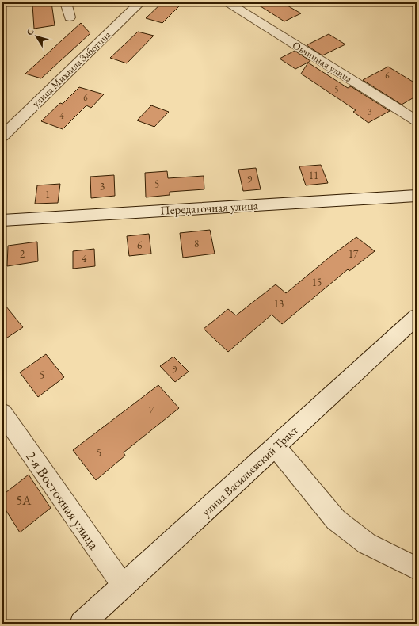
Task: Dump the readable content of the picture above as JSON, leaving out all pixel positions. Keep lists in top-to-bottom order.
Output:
{
  "streets": {
    "street": [
      "Овчинная улица",
      "улица Михаила Заботина",
      "Передаточная улица",
      "улица Васильевский Тракт",
      "2-я Восточная улица"
    ]
  },
  "crossings": [
    ["улица Васильевский Тракт", "2-я Восточная улица"]
  ],
  "house_numbers": [
    "6",
    "5",
    "6",
    "3",
    "4",
    "11",
    "9",
    "5",
    "3",
    "1",
    "8",
    "6",
    "2",
    "17",
    "4",
    "15",
    "13",
    "9",
    "5",
    "7",
    "5",
    "5А"
  ],
  "north": "top left"
}
